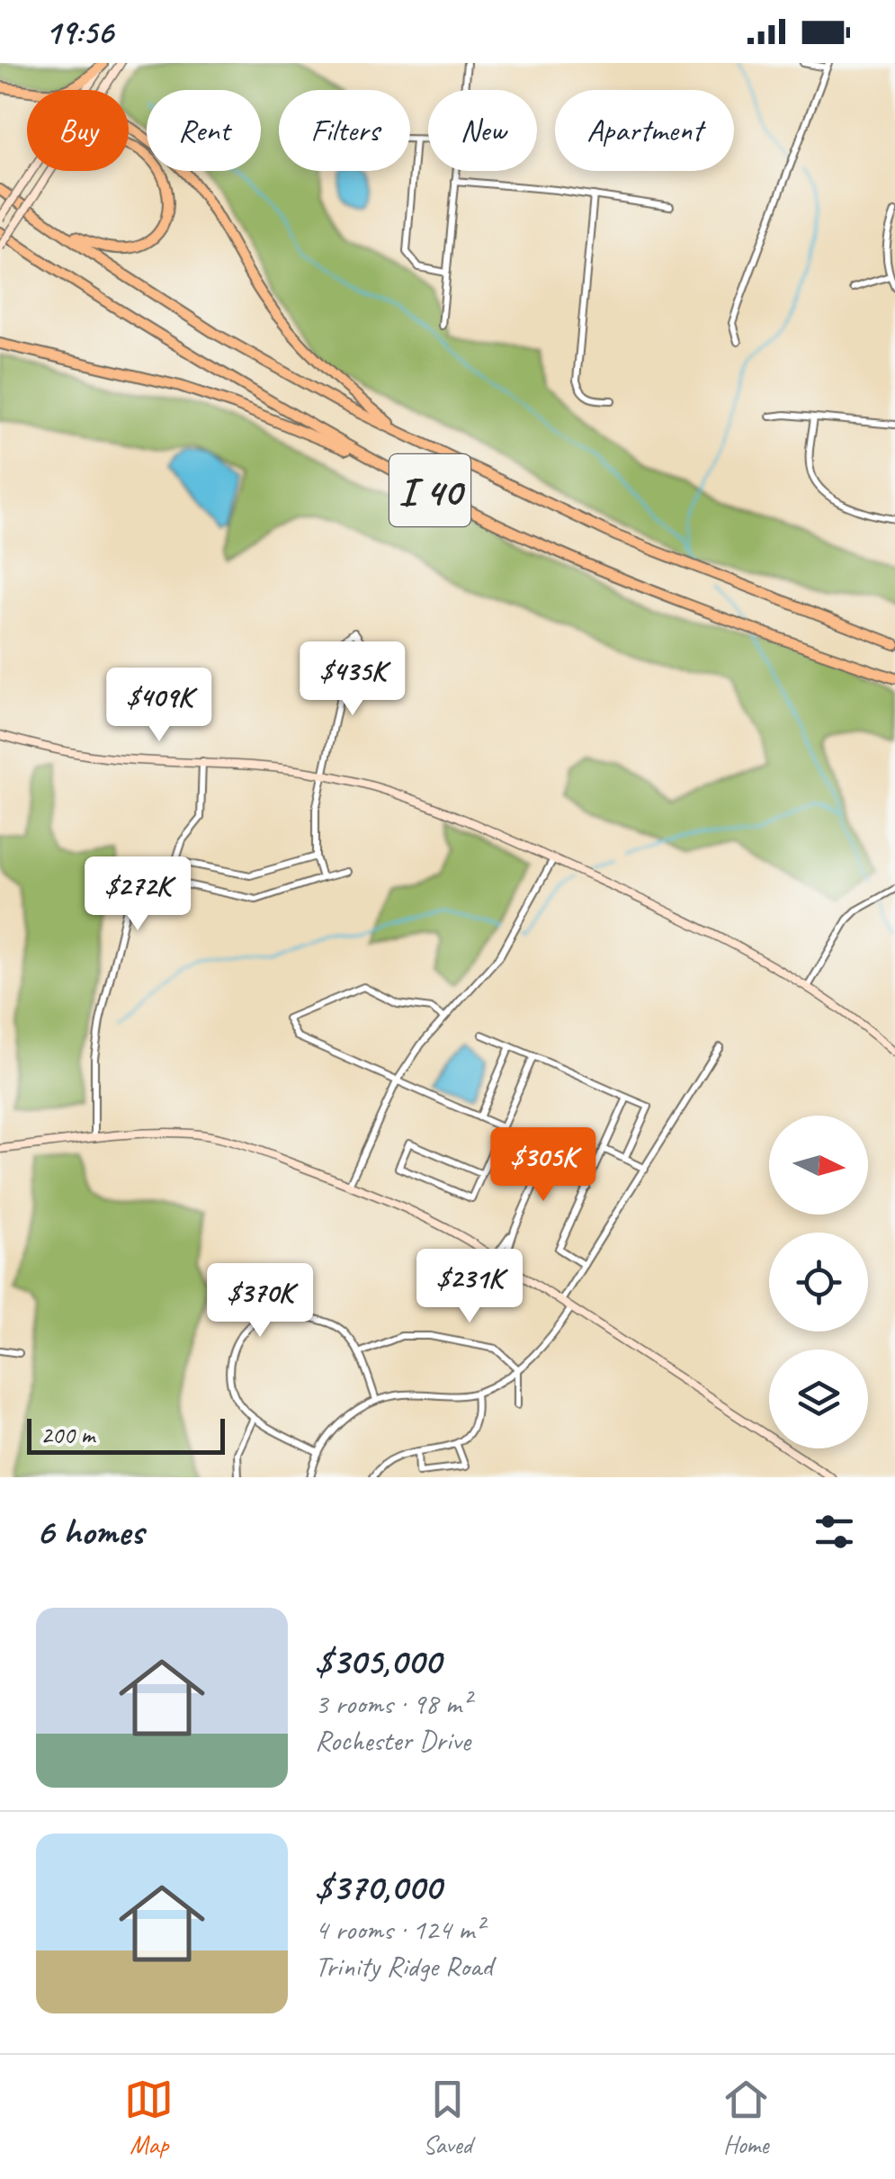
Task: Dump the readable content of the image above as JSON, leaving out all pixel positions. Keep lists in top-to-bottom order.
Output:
{
  "streets": {
    "highway": ["I 40"]
  },
  "scale_bar": "200 m",
  "north": "right",
  "page": {
    "status": "19:56",
    "chip": [
      "Buy",
      "Rent",
      "Filters",
      "New",
      "Apartment"
    ],
    "price": [
      "$435K",
      "$409K",
      "$272K",
      "$305K",
      "$231K",
      "$370K"
    ],
    "scale": "200 m",
    "heading": "6 homes",
    "list": [
      {
        "name": "$305,000",
        "note": "3 rooms · 98 m² · Rochester Drive"
      },
      {
        "name": "$370,000",
        "note": "4 rooms · 124 m² · Trinity Ridge Road"
      }
    ],
    "tabs": ["Map", "Saved", "Home"]
  }
}
